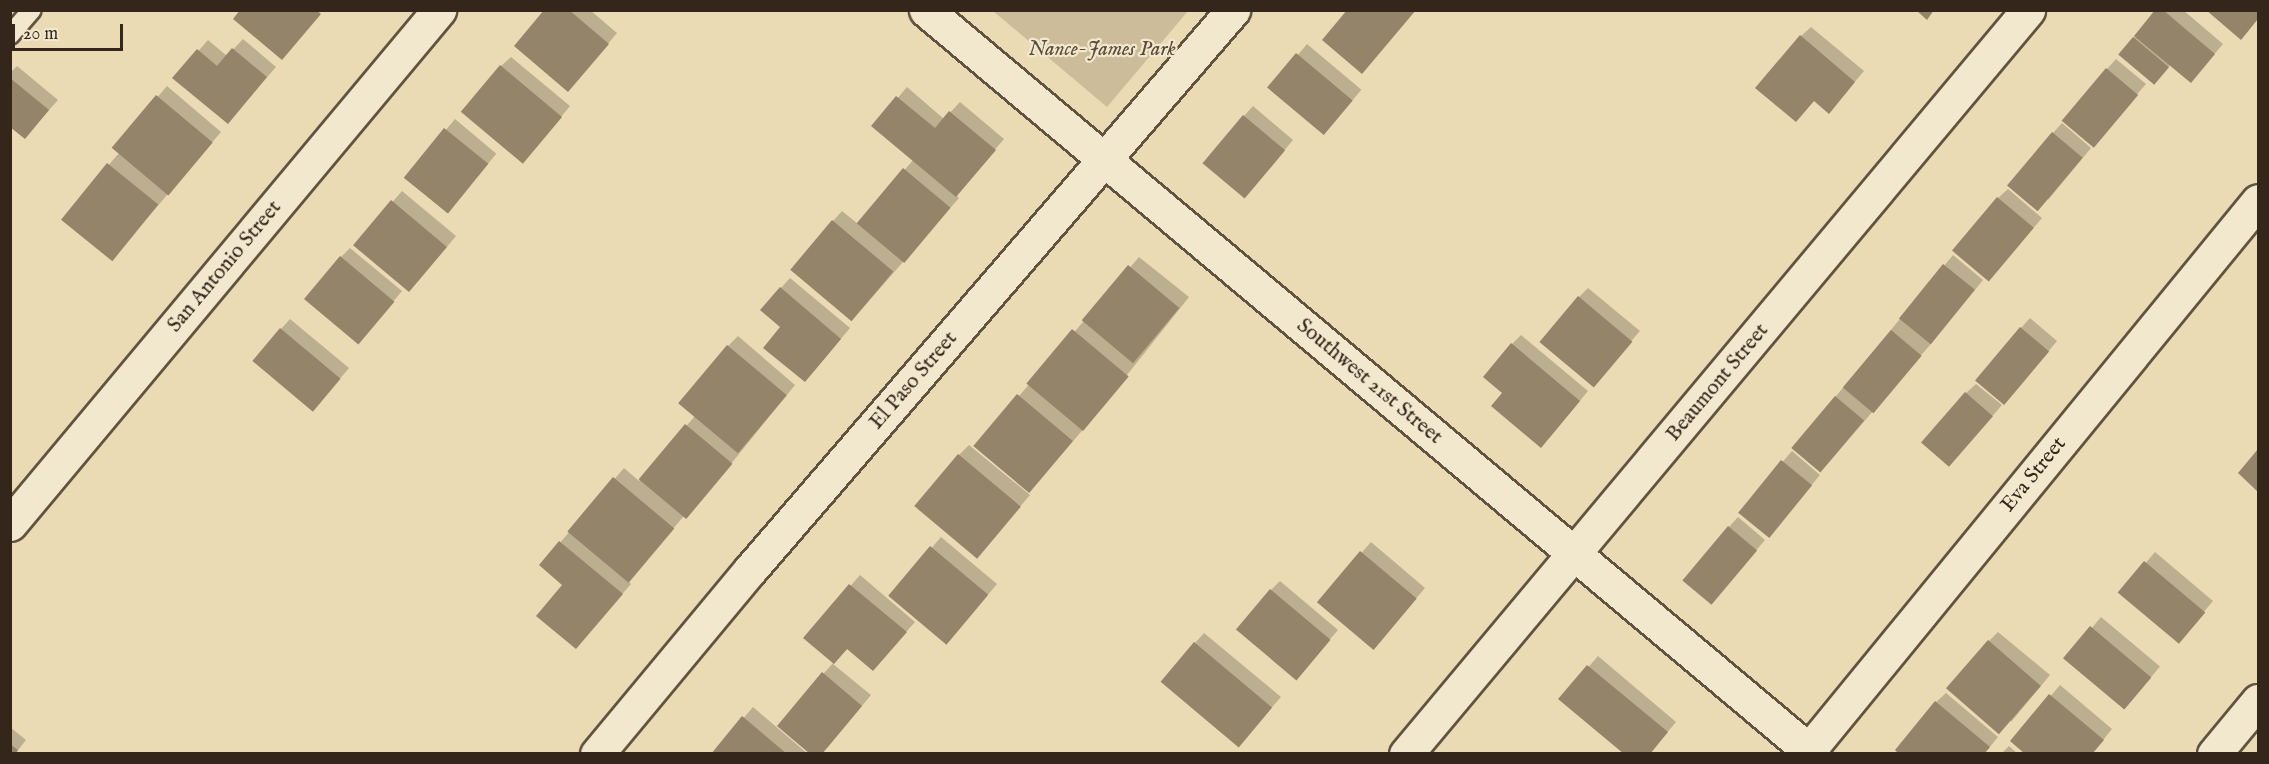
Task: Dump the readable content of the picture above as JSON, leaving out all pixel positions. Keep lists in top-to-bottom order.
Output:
{
  "streets": {
    "street": [
      "San Antonio Street",
      "El Paso Street",
      "Southwest 21st Street",
      "Beaumont Street",
      "Eva Street"
    ]
  },
  "crossings": [
    ["El Paso Street", "Southwest 21st Street"],
    ["Southwest 21st Street", "Beaumont Street"],
    ["Southwest 21st Street", "Eva Street"]
  ],
  "parks": ["Nance-James Park"],
  "scale_bar": "20 m"
}
